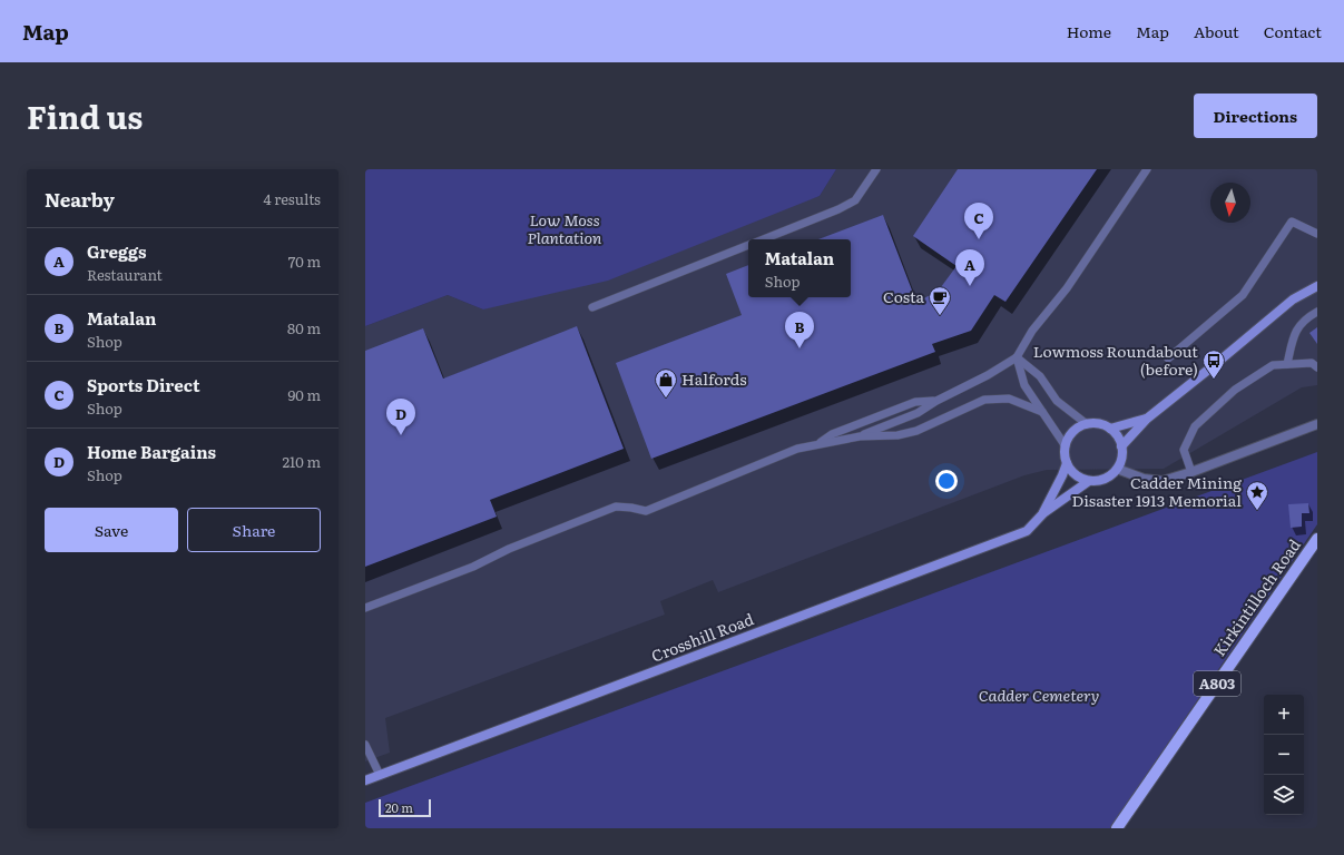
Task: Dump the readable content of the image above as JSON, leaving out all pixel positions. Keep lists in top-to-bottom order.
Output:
{
  "streets": {
    "main road": ["Kirkintilloch Road", "Crosshill Road", "A803"]
  },
  "parks": ["Low Moss Plantation", "Cadder Cemetery"],
  "places": {
    "cafe": ["Costa"],
    "bus stop": ["Lowmoss Roundabout (before)"],
    "shop": ["Halfords"],
    "place": ["Cadder Mining Disaster 1913 Memorial"]
  },
  "scale_bar": "20 m",
  "north": "bottom",
  "page": {
    "header": "Map",
    "nav": [
      "Home",
      "Map",
      "About",
      "Contact"
    ],
    "title": "Find us",
    "buttons": [
      "Directions",
      ["Save", "Share"]
    ],
    "heading": ["Nearby", "4 results"],
    "pins": [
      "C",
      "A",
      "B",
      "D"
    ],
    "list": [
      {
        "mark": "A",
        "name": "Greggs",
        "note": "Restaurant",
        "value": "70 m"
      },
      {
        "mark": "B",
        "name": "Matalan",
        "note": "Shop",
        "value": "80 m"
      },
      {
        "mark": "C",
        "name": "Sports Direct",
        "note": "Shop",
        "value": "90 m"
      },
      {
        "mark": "D",
        "name": "Home Bargains",
        "note": "Shop",
        "value": "210 m"
      }
    ],
    "popup": ["Matalan", "Shop"],
    "map_buttons": ["+", "−"],
    "scale": "20 m"
  }
}
